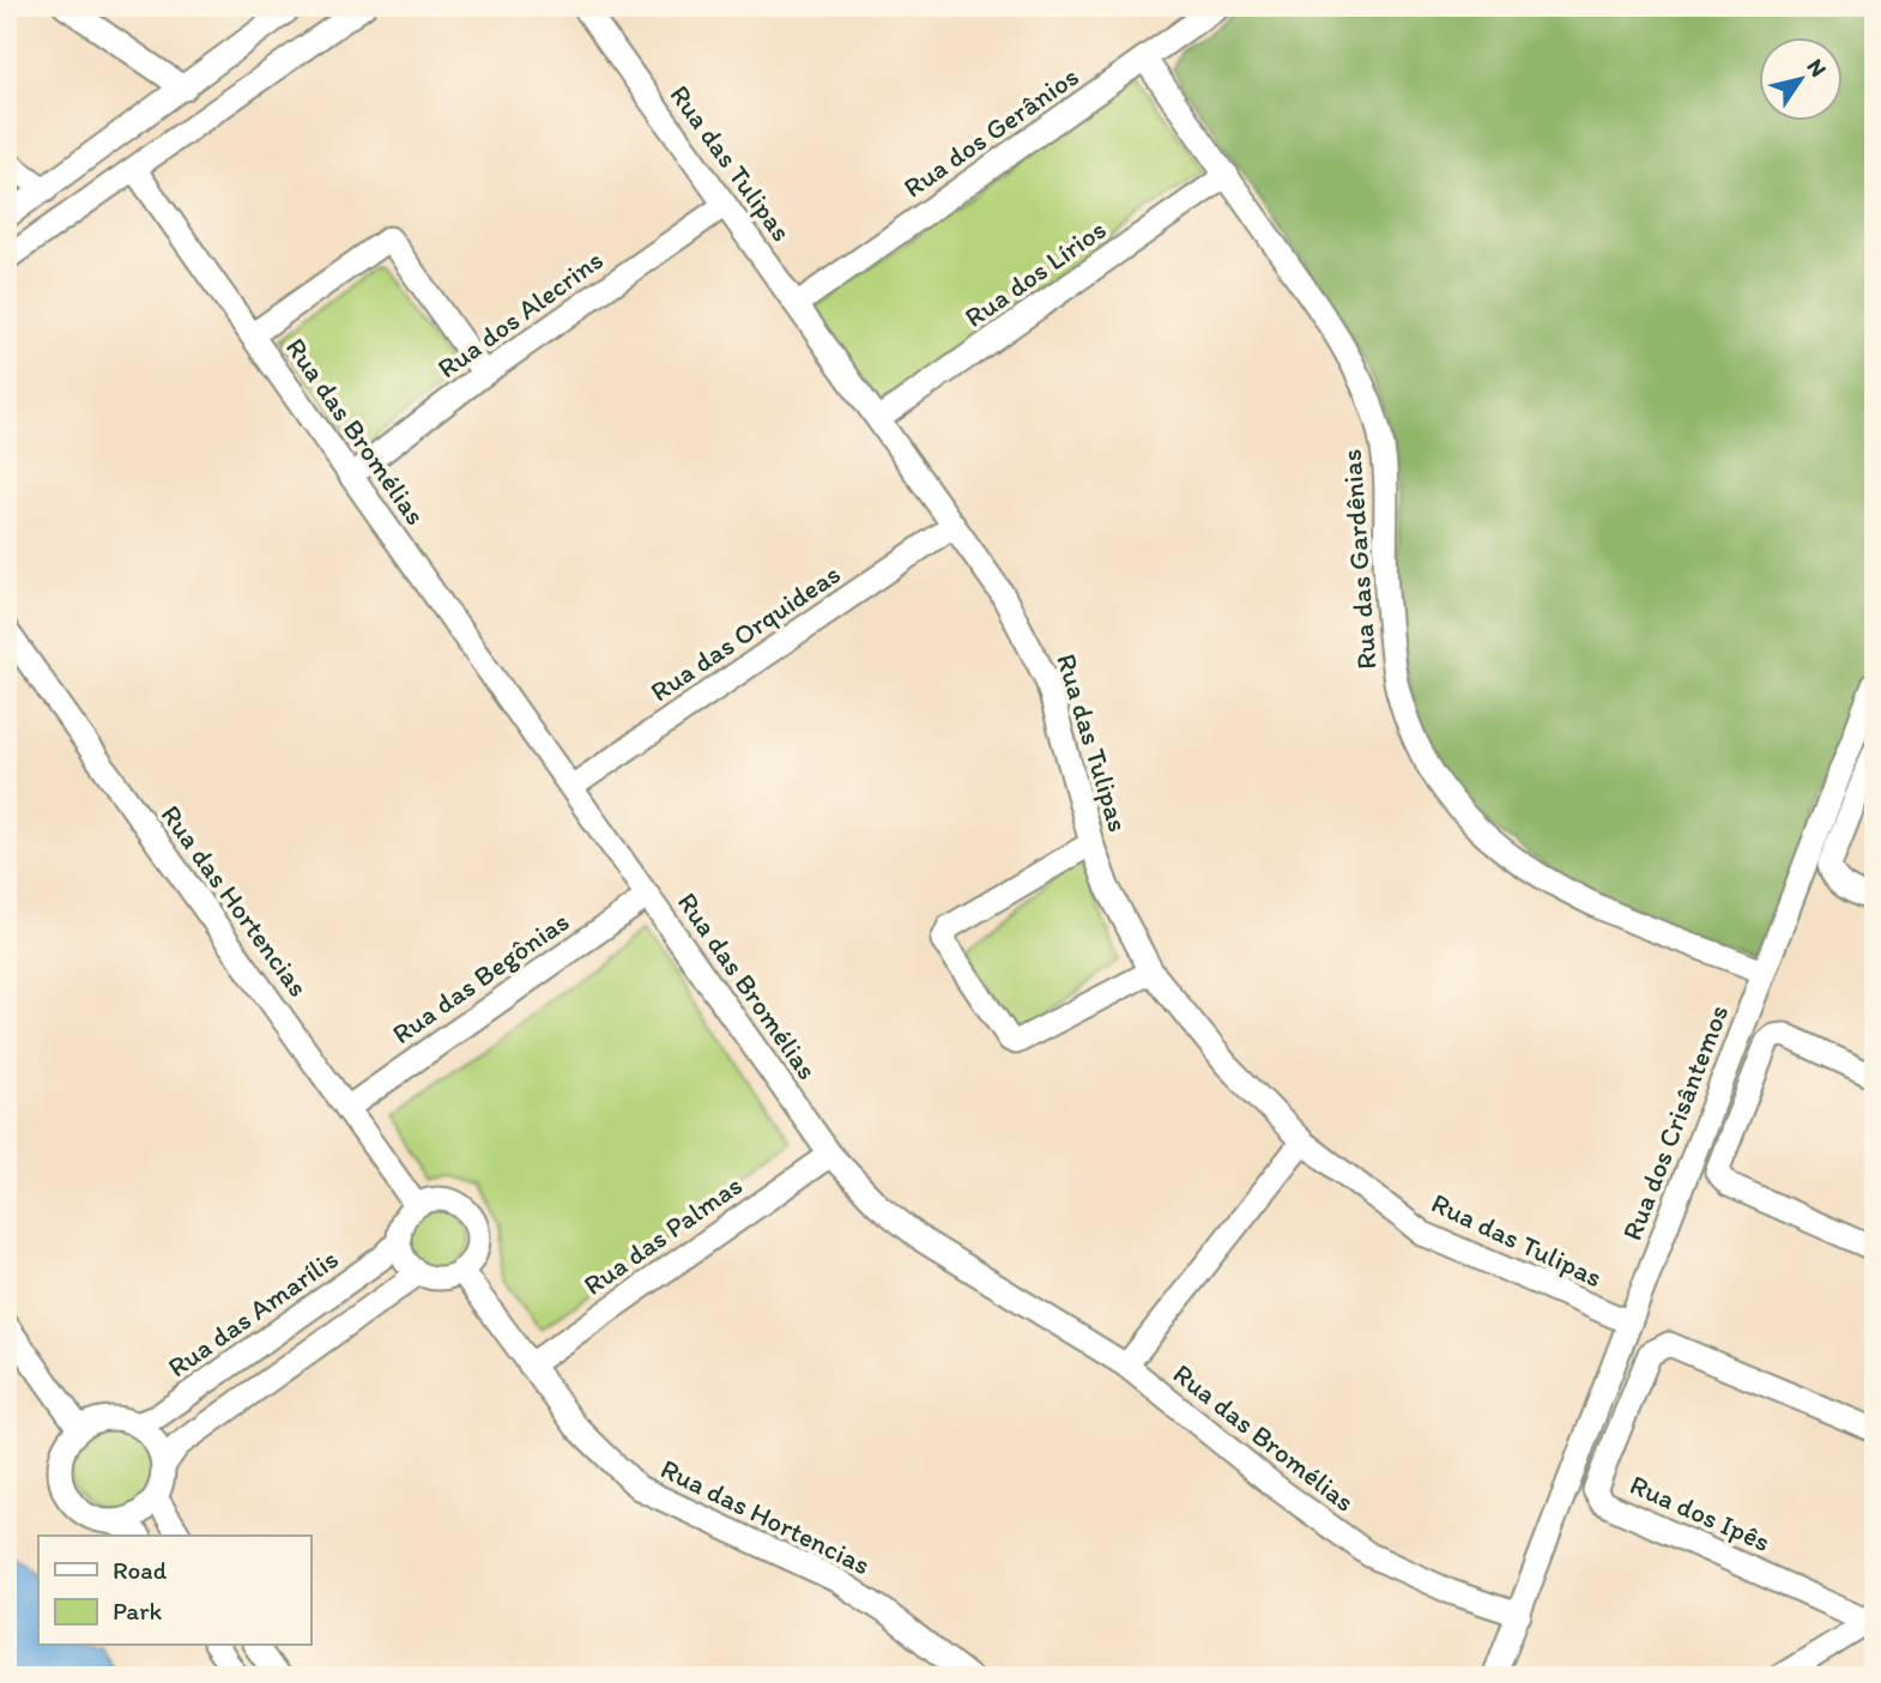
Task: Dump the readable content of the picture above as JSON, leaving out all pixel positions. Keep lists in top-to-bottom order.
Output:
{
  "streets": {
    "street": [
      "Rua dos Gerânios",
      "Rua das Tulipas",
      "Rua dos Lírios",
      "Rua dos Alecrins",
      "Rua das Bromélias",
      "Rua das Gardênias",
      "Rua das Orquideas",
      "Rua das Hortencias",
      "Rua das Begônias",
      "Rua dos Crisântemos",
      "Rua das Palmas",
      "Rua das Amarílis",
      "Rua dos Ipês"
    ]
  },
  "crossings": [
    ["Rua dos Gerânios", "Rua das Tulipas"],
    ["Rua dos Gerânios", "Rua das Gardênias"],
    ["Rua das Tulipas", "Rua dos Lírios"],
    ["Rua das Tulipas", "Rua dos Alecrins"],
    ["Rua das Tulipas", "Rua das Orquideas"],
    ["Rua das Tulipas", "Rua dos Crisântemos"],
    ["Rua dos Lírios", "Rua das Gardênias"],
    ["Rua dos Alecrins", "Rua das Bromélias"],
    ["Rua das Bromélias", "Rua das Orquideas"],
    ["Rua das Bromélias", "Rua das Begônias"],
    ["Rua das Bromélias", "Rua dos Crisântemos"],
    ["Rua das Bromélias", "Rua das Palmas"],
    ["Rua das Gardênias", "Rua dos Crisântemos"],
    ["Rua das Hortencias", "Rua das Begônias"],
    ["Rua das Hortencias", "Rua das Palmas"],
    ["Rua das Hortencias", "Rua das Amarílis"]
  ],
  "legend": ["Road", "Park"],
  "north": "top right"
}
